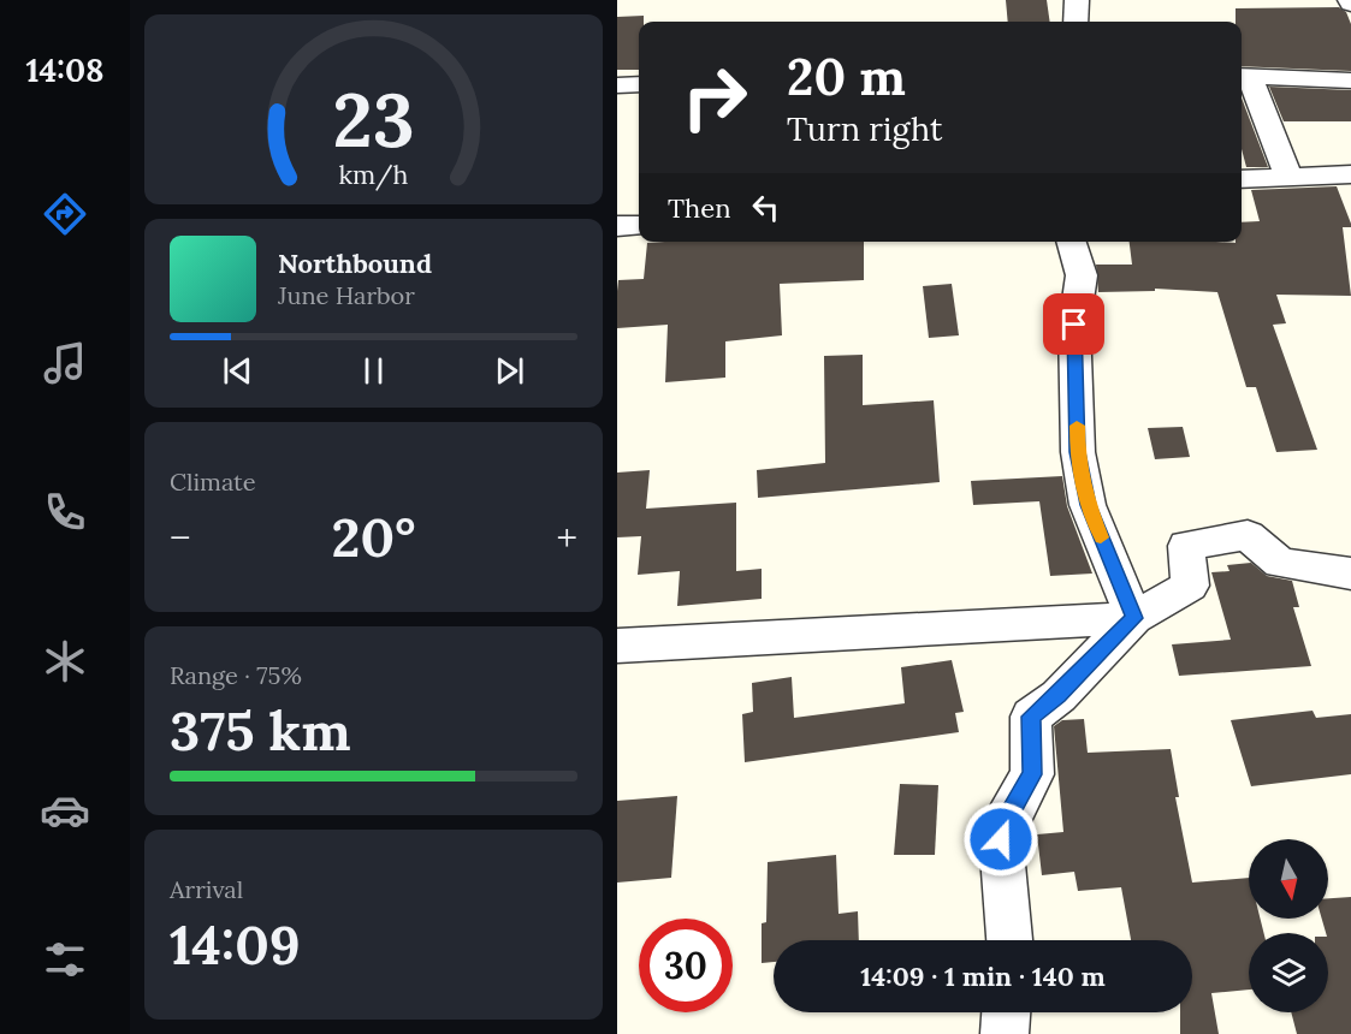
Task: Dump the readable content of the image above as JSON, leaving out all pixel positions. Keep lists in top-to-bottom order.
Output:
{
  "north": "bottom",
  "page": {
    "tabs": "14:08",
    "turn": ["20 m", "Turn right"],
    "then": "Then",
    "song": ["Northbound", "June Harbor"],
    "tile": [
      "Climate",
      ["Range · 75%", "375 km"],
      ["Arrival", "14:09"]
    ],
    "heat": ["−", "20°", "+"],
    "limit": "30",
    "trip": "14:09 · 1 min · 140 m",
    "gauge": ["23", "km/h"]
  }
}
